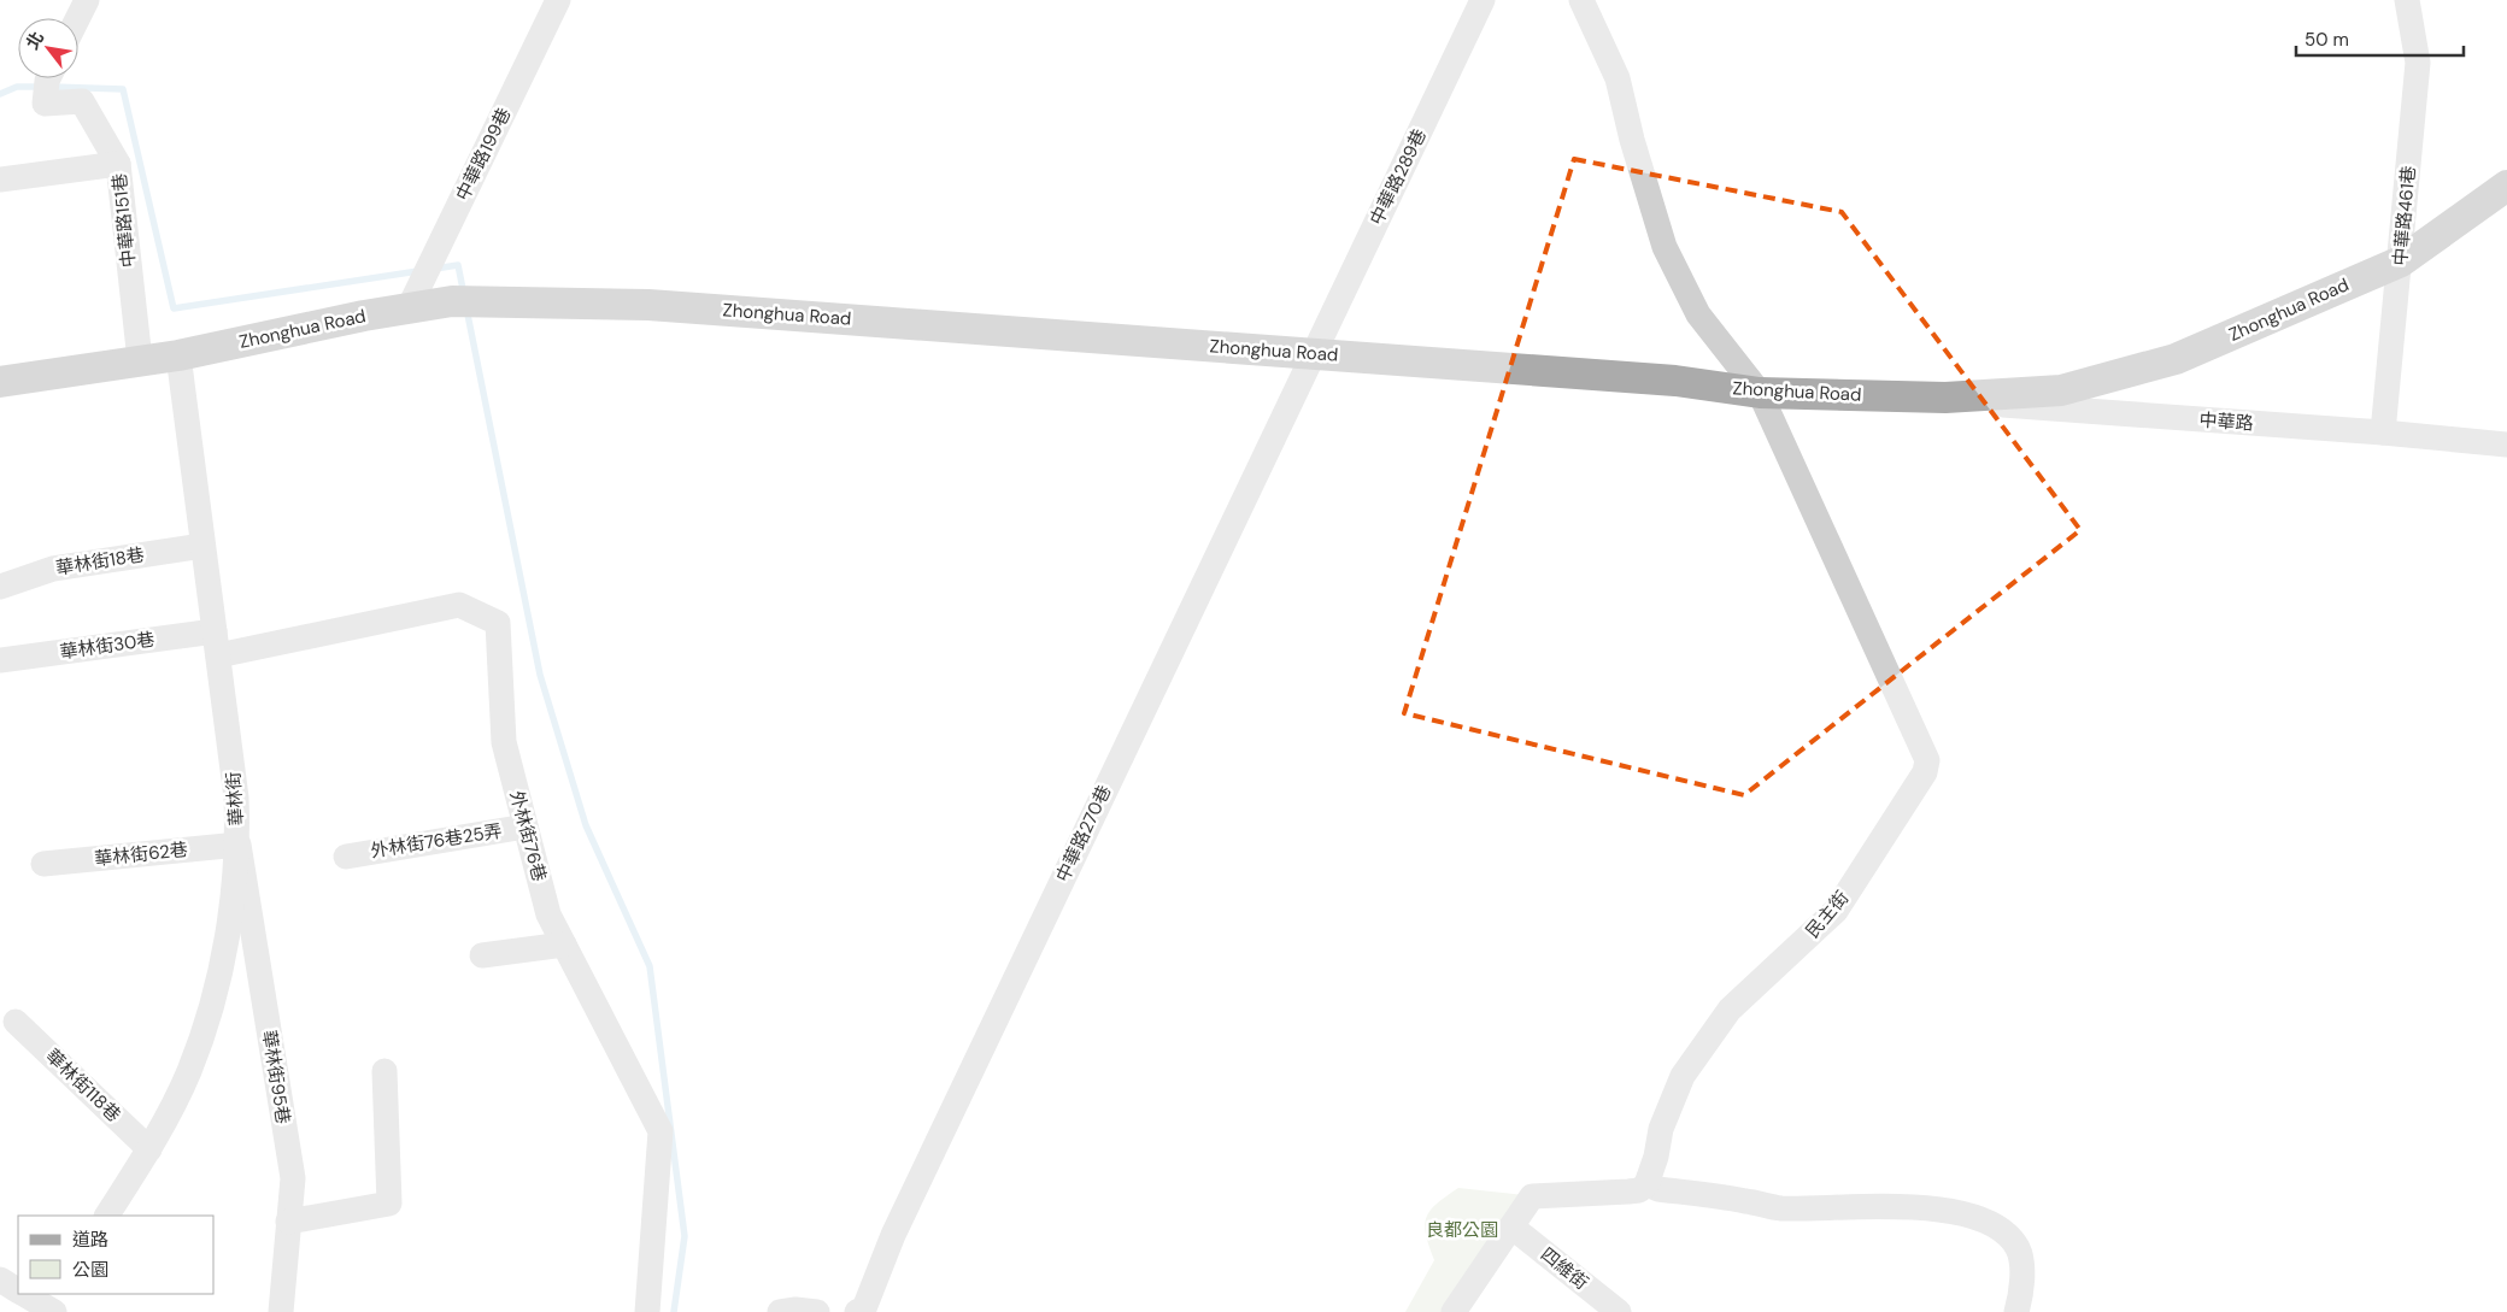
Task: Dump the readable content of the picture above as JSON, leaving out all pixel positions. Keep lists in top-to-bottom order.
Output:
{
  "streets": {
    "main road": ["Zhonghua Road"],
    "street": [
      "中華路199巷",
      "中華路289巷",
      "中華路461巷",
      "中華路151巷",
      "中華路",
      "華林街18巷",
      "華林街30巷",
      "華林街",
      "中華路270巷",
      "外林街76巷",
      "外林街76巷25弄",
      "華林街62巷",
      "民主街",
      "華林街95巷",
      "華林街118巷",
      "四維街"
    ]
  },
  "crossings": [
    ["中華路199巷", "Zhonghua Road"],
    ["中華路289巷", "Zhonghua Road"],
    ["中華路289巷", "中華路270巷"],
    ["中華路461巷", "Zhonghua Road"],
    ["中華路461巷", "中華路"],
    ["中華路151巷", "Zhonghua Road"],
    ["Zhonghua Road", "中華路"],
    ["Zhonghua Road", "華林街"],
    ["Zhonghua Road", "中華路270巷"],
    ["Zhonghua Road", "民主街"],
    ["華林街18巷", "華林街"],
    ["華林街30巷", "華林街"],
    ["華林街30巷", "外林街76巷"],
    ["華林街", "外林街76巷"],
    ["華林街", "華林街62巷"],
    ["華林街", "華林街95巷"],
    ["華林街", "華林街118巷"],
    ["外林街76巷", "外林街76巷25弄"],
    ["華林街62巷", "華林街95巷"]
  ],
  "parks": ["良都公園"],
  "legend": ["道路", "公園"],
  "scale_bar": "50 m",
  "north": "top left"
}
